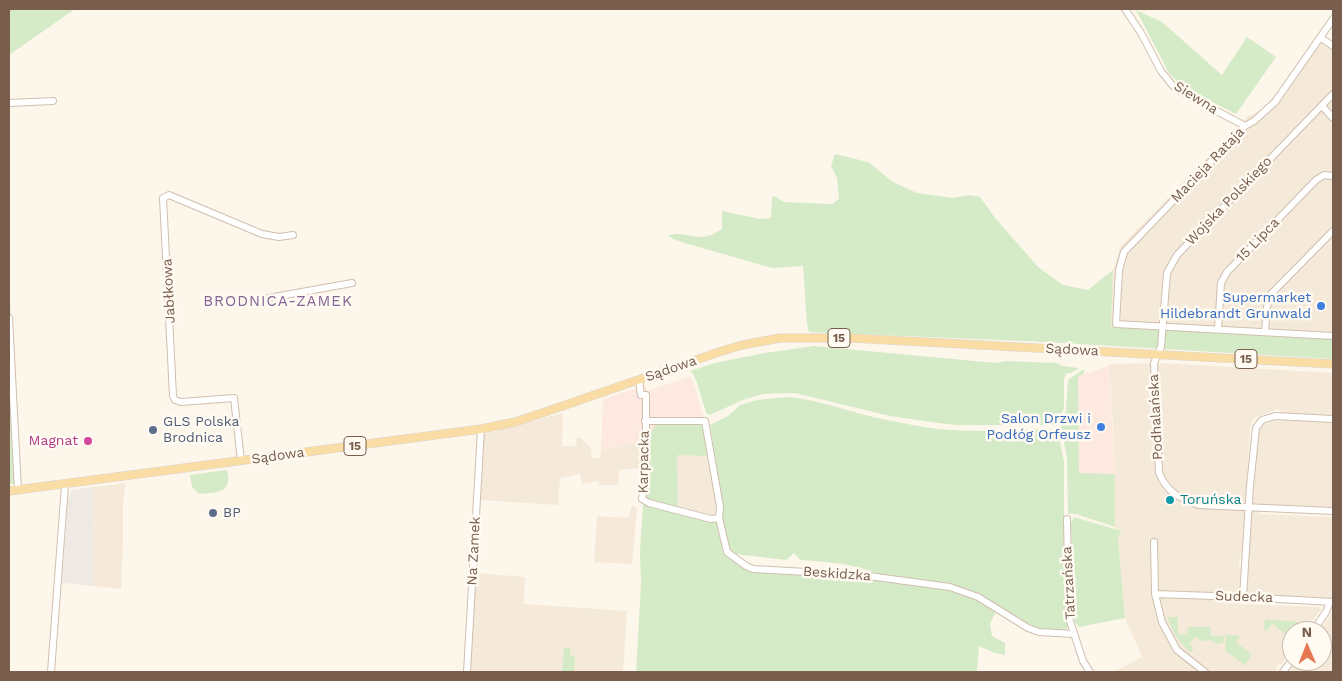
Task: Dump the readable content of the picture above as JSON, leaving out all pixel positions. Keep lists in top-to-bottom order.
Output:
{
  "streets": {
    "main road": ["15", "Sądowa"],
    "street": [
      "Siewna",
      "Macieja Rataja",
      "Wojska Polskiego",
      "15 Lipca",
      "Jabłkowa",
      "Podhalańska",
      "Karpacka",
      "Na Zamek",
      "Beskidzka",
      "Tatrzańska",
      "Sudecka"
    ]
  },
  "crossings": [
    ["Siewna", "Macieja Rataja"],
    ["Macieja Rataja", "Wojska Polskiego"],
    ["Wojska Polskiego", "Sądowa"],
    ["Wojska Polskiego", "Podhalańska"],
    ["Jabłkowa", "Sądowa"],
    ["15", "Sądowa"],
    ["Sądowa", "Podhalańska"],
    ["Sądowa", "Karpacka"],
    ["Sądowa", "Na Zamek"],
    ["Karpacka", "Beskidzka"],
    ["Beskidzka", "Tatrzańska"]
  ],
  "districts": ["BRODNICA-ZAMEK"],
  "places": [
    "Supermarket Hildebrandt Grunwald",
    "Salon Drzwi i Podłóg Orfeusz",
    "GLS Polska Brodnica",
    "Magnat",
    "Toruńska",
    "BP"
  ],
  "north": "top"
}
